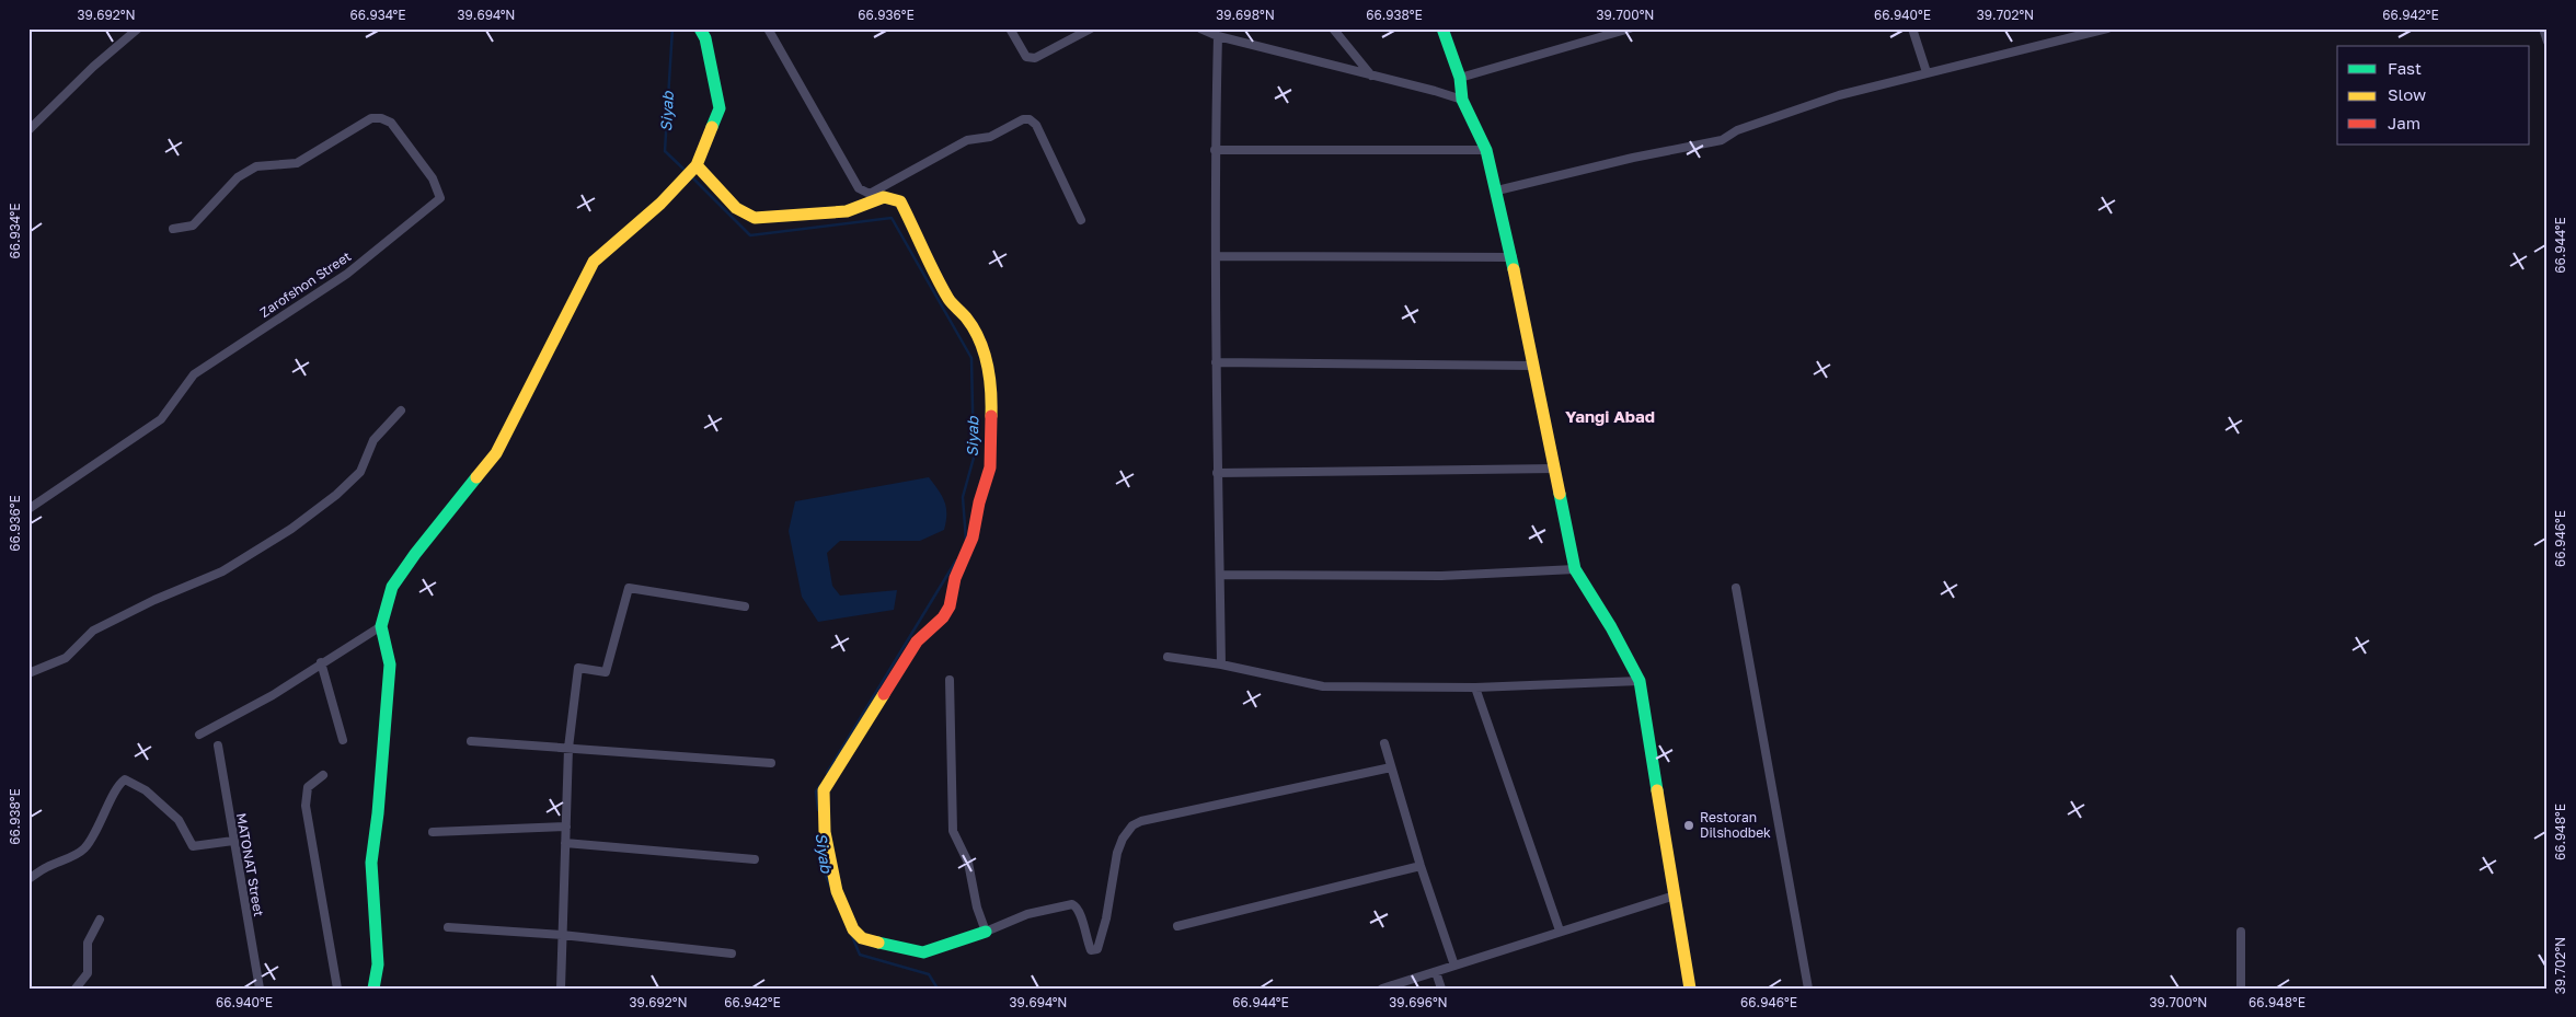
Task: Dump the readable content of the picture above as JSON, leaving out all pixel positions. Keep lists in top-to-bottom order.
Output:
{
  "streets": {
    "street": ["Zarofshon Street", "MATONAT Street"]
  },
  "districts": ["Yangi Abad"],
  "water": ["Siyab"],
  "places": ["Restoran Dilshodbek"],
  "legend": ["Fast", "Slow", "Jam"],
  "coordinates": [
    "39.692°N",
    "66.934°E",
    "39.694°N",
    "66.936°E",
    "39.698°N",
    "66.938°E",
    "39.700°N",
    "66.940°E",
    "39.702°N",
    "66.942°E",
    "66.944°E",
    "66.946°E",
    "66.948°E",
    "39.696°N"
  ]
}
